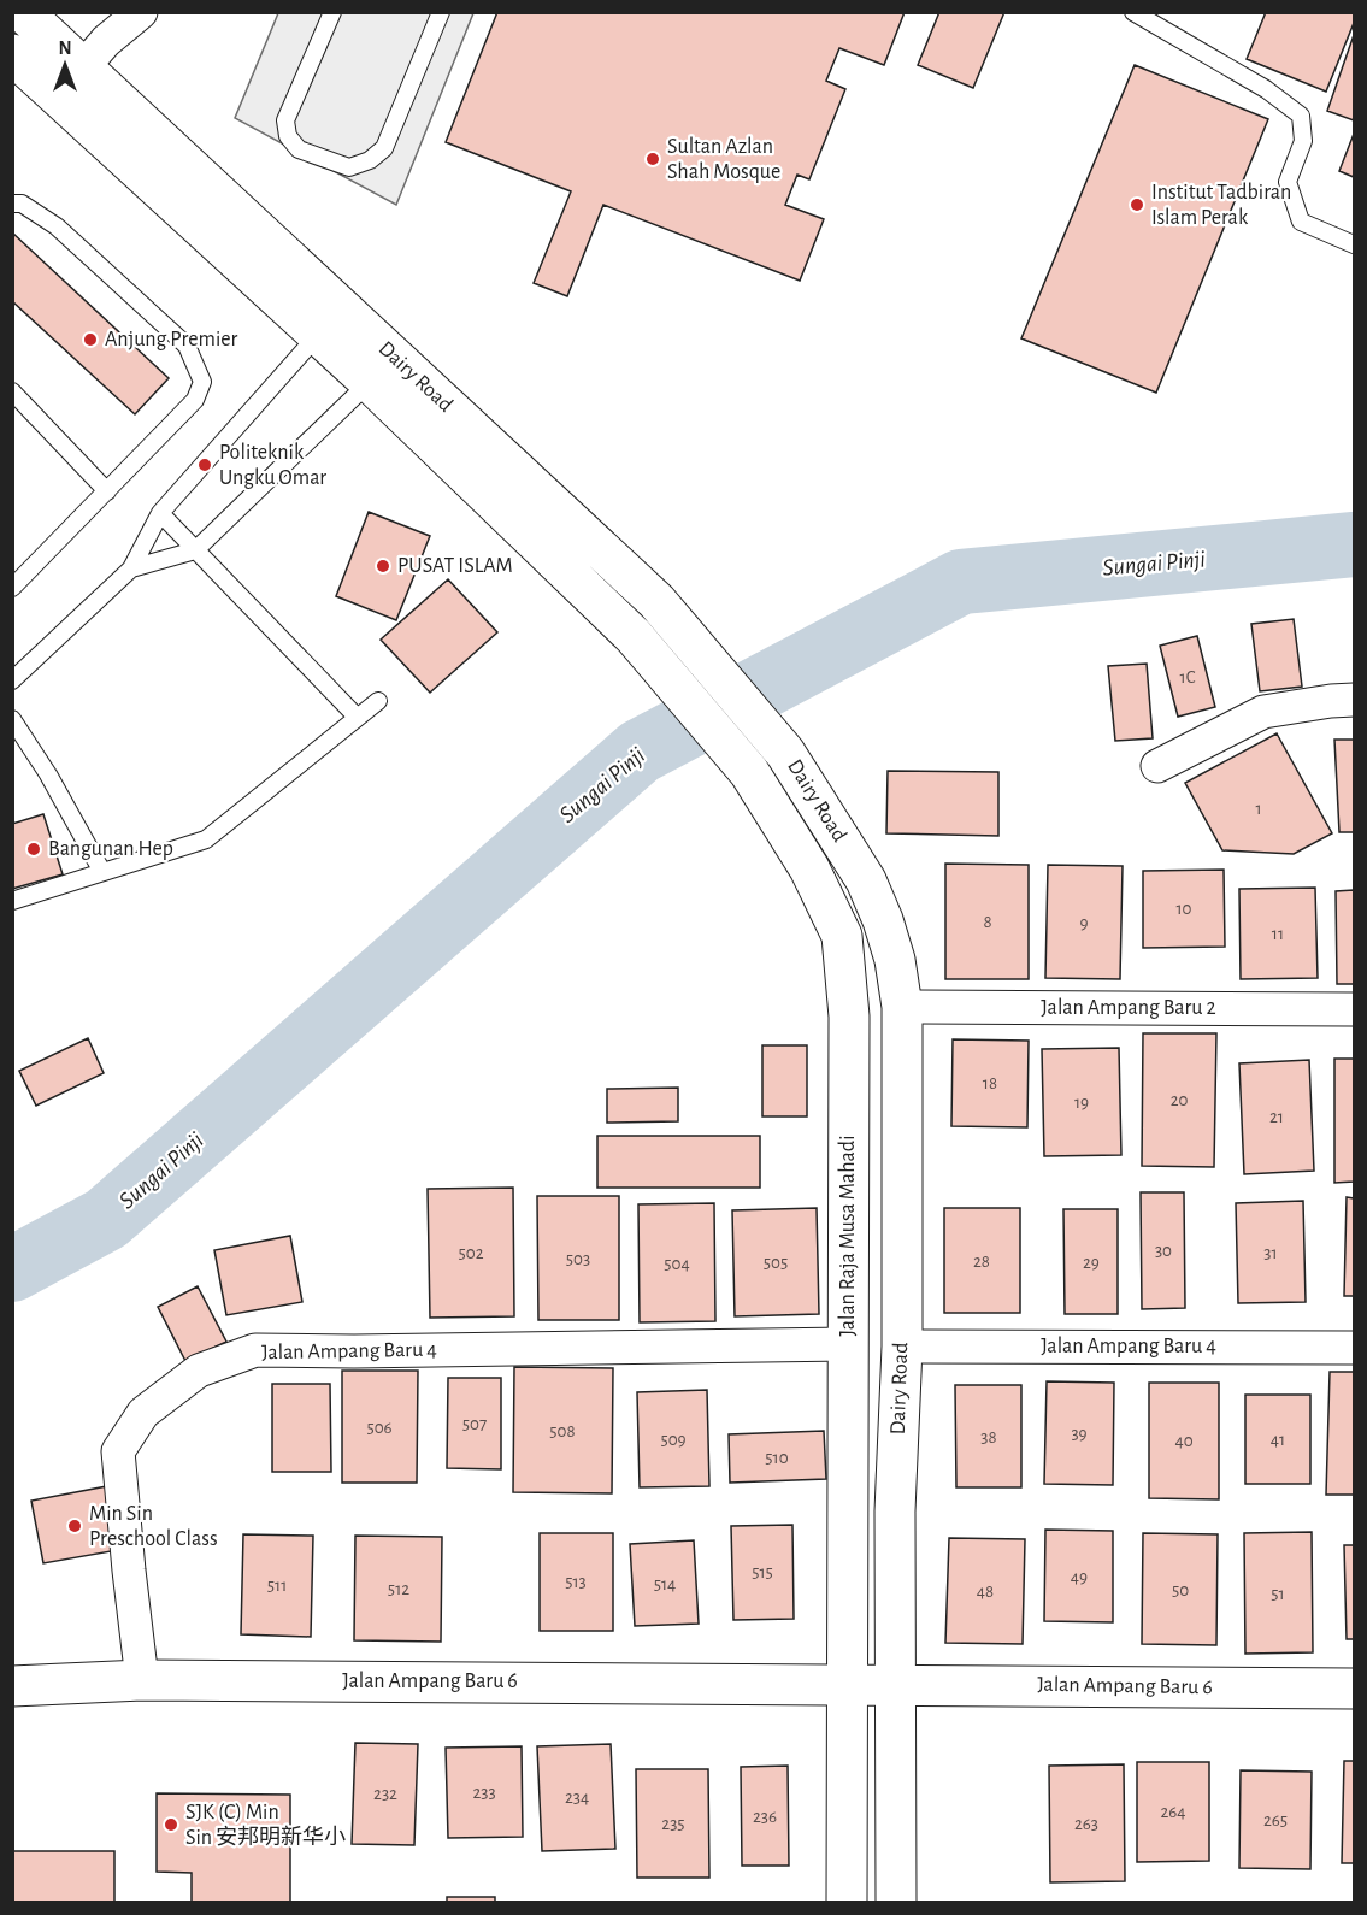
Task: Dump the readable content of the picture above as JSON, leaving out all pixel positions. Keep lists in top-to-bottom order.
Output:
{
  "streets": {
    "main road": ["Dairy Road", "Jalan Raja Musa Mahadi", "Jalan Ampang Baru 6"],
    "street": ["Jalan Ampang Baru 2", "Jalan Ampang Baru 4"]
  },
  "crossings": [
    ["Dairy Road", "Jalan Ampang Baru 2"],
    ["Dairy Road", "Jalan Raja Musa Mahadi"],
    ["Dairy Road", "Jalan Ampang Baru 4"],
    ["Dairy Road", "Jalan Ampang Baru 6"],
    ["Jalan Raja Musa Mahadi", "Jalan Ampang Baru 4"],
    ["Jalan Raja Musa Mahadi", "Jalan Ampang Baru 6"],
    ["Jalan Ampang Baru 4", "Jalan Ampang Baru 6"]
  ],
  "water": ["Sungai Pinji"],
  "places": [
    "Sultan Azlan Shah Mosque",
    "Institut Tadbiran Islam Perak",
    "Anjung Premier",
    "Politeknik Ungku Omar",
    "PUSAT ISLAM",
    "Bangunan Hep",
    "Min Sin Preschool Class",
    "SJK (C) Min Sin 安邦明新华小"
  ],
  "house_numbers": [
    "1C",
    "1",
    "10",
    "8",
    "9",
    "11",
    "18",
    "20",
    "19",
    "21",
    "30",
    "502",
    "31",
    "503",
    "28",
    "505",
    "29",
    "504",
    "507",
    "506",
    "508",
    "39",
    "38",
    "509",
    "41",
    "40",
    "510",
    "515",
    "49",
    "513",
    "514",
    "511",
    "512",
    "50",
    "48",
    "51",
    "233",
    "232",
    "234",
    "264",
    "236",
    "265",
    "235",
    "263"
  ],
  "north": "top"
}
